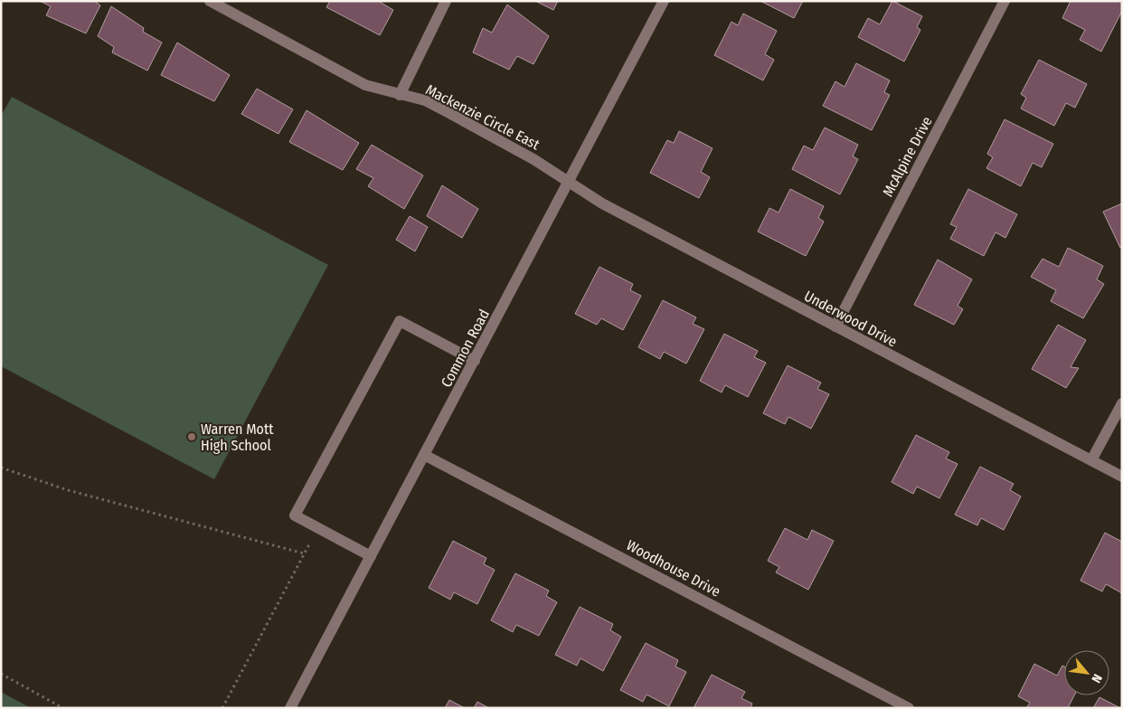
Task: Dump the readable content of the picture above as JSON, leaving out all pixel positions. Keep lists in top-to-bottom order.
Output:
{
  "streets": {
    "street": [
      "Mackenzie Circle East",
      "McAlpine Drive",
      "Underwood Drive",
      "Common Road",
      "Woodhouse Drive"
    ]
  },
  "crossings": [
    ["Mackenzie Circle East", "Underwood Drive"],
    ["Mackenzie Circle East", "Common Road"],
    ["McAlpine Drive", "Underwood Drive"],
    ["Underwood Drive", "Common Road"],
    ["Common Road", "Woodhouse Drive"]
  ],
  "places": ["Warren Mott High School"],
  "north": "bottom right"
}
